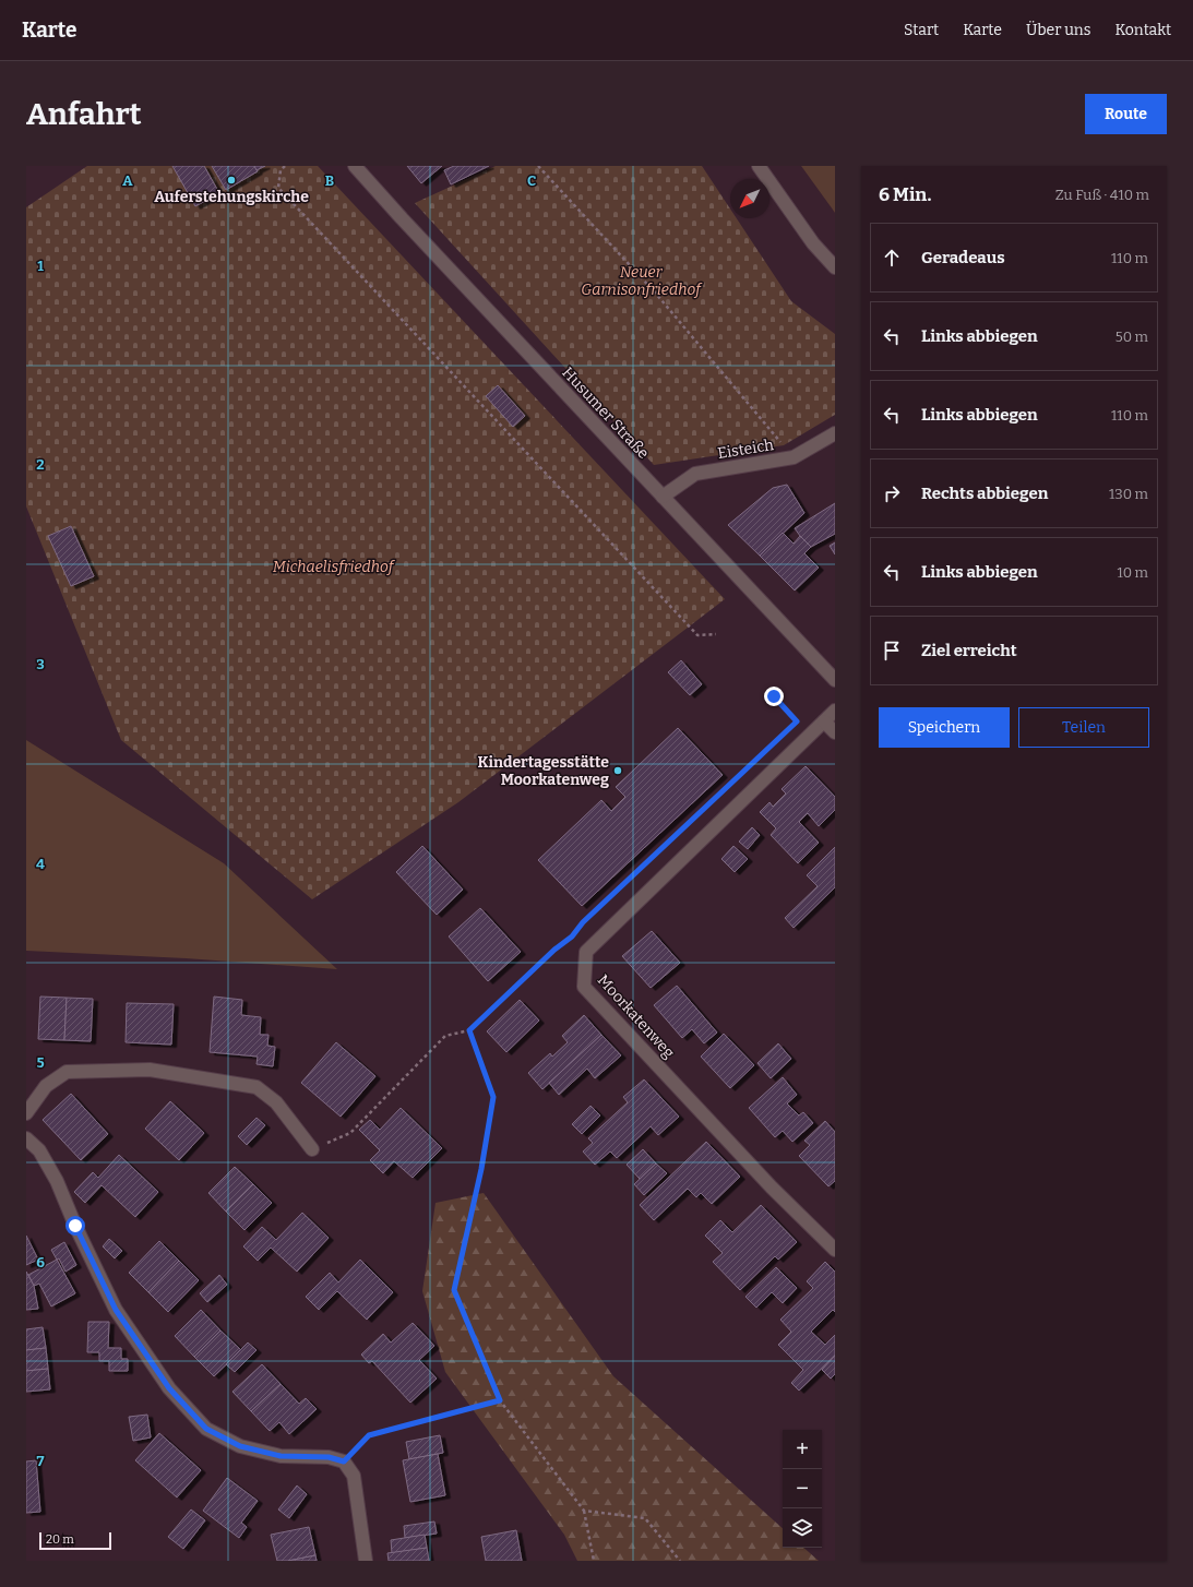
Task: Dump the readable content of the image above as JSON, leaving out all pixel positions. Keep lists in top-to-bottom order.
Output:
{
  "streets": {
    "street": ["Husumer Straße", "Eisteich", "Moorkatenweg"]
  },
  "crossings": [
    ["Husumer Straße", "Eisteich"]
  ],
  "parks": ["Neuer Garnisonfriedhof", "Michaelisfriedhof"],
  "places": ["Auferstehungskirche", "Kindertagesstätte Moorkatenweg"],
  "scale_bar": "20 m",
  "north": "bottom left",
  "page": {
    "header": "Karte",
    "nav": [
      "Start",
      "Karte",
      "Über uns",
      "Kontakt"
    ],
    "buttons": [
      "Route",
      ["Speichern", "Teilen"]
    ],
    "title": "Anfahrt",
    "heading": ["6 Min.", "Zu Fuß · 410 m"],
    "list": [
      ["Geradeaus", "110 m"],
      ["Links abbiegen", "50 m"],
      ["Links abbiegen", "110 m"],
      ["Rechts abbiegen", "130 m"],
      ["Links abbiegen", "10 m"],
      "Ziel erreicht"
    ],
    "map_buttons": ["+", "−"],
    "scale": "20 m"
  },
  "grid": {
    "columns": ["A", "B", "C"],
    "rows": [
      "1",
      "2",
      "3",
      "4",
      "5",
      "6",
      "7"
    ]
  }
}
